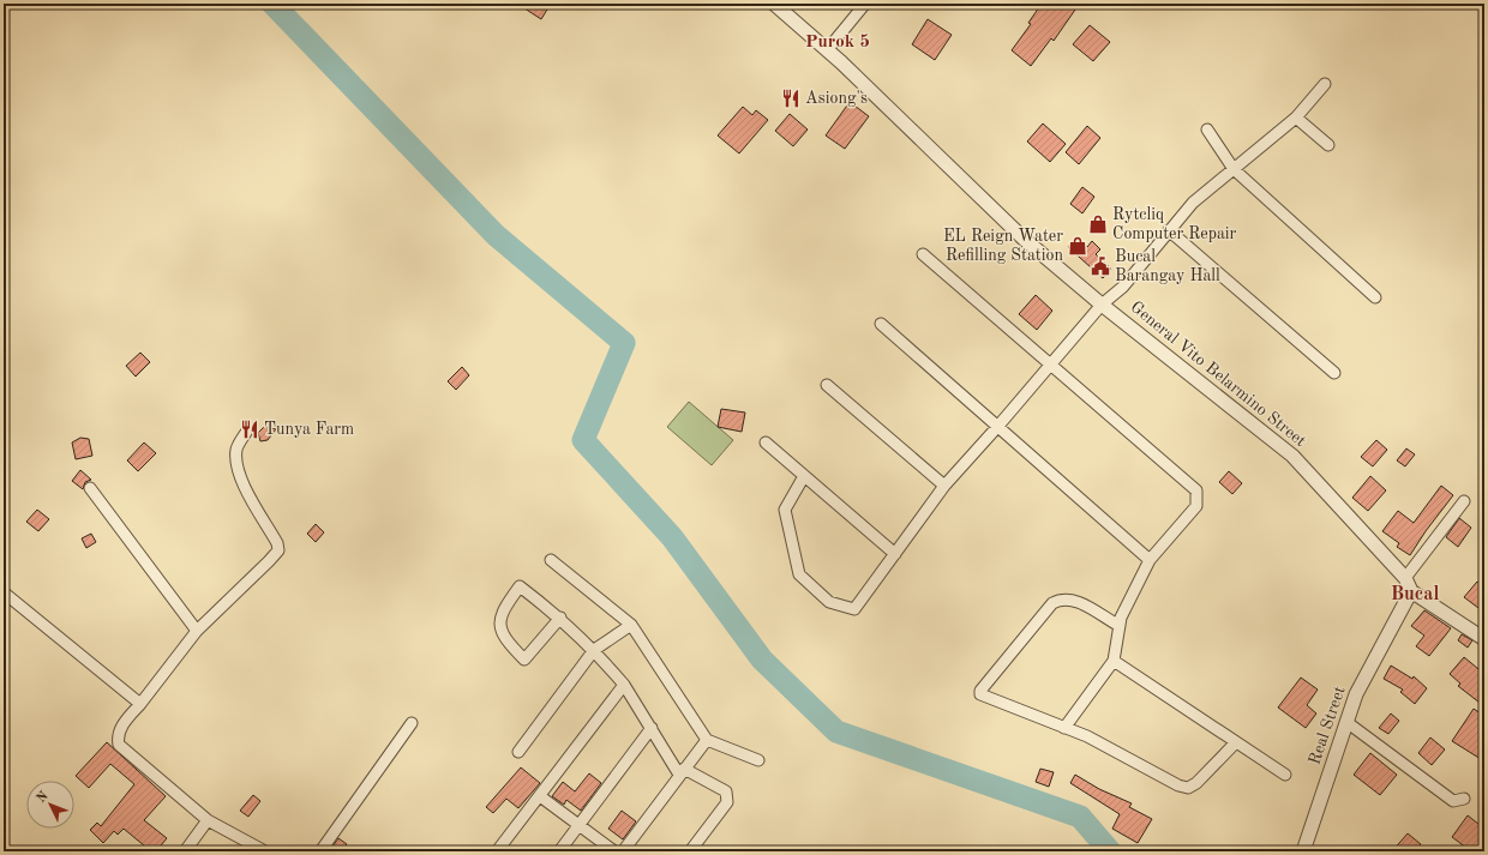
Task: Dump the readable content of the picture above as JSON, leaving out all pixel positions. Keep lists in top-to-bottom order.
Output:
{
  "streets": {
    "street": ["General Vito Belarmino Street", "Real Street"]
  },
  "crossings": [
    ["General Vito Belarmino Street", "Real Street"]
  ],
  "districts": ["Purok 5", "Bucal"],
  "places": {
    "restaurant": ["Asiong's", "Tunya Farm"],
    "shop": ["Rytcliq Computer Repair", "EL Reign Water Refilling Station"],
    "public building": ["Bucal Barangay Hall"]
  },
  "north": "top left"
}
